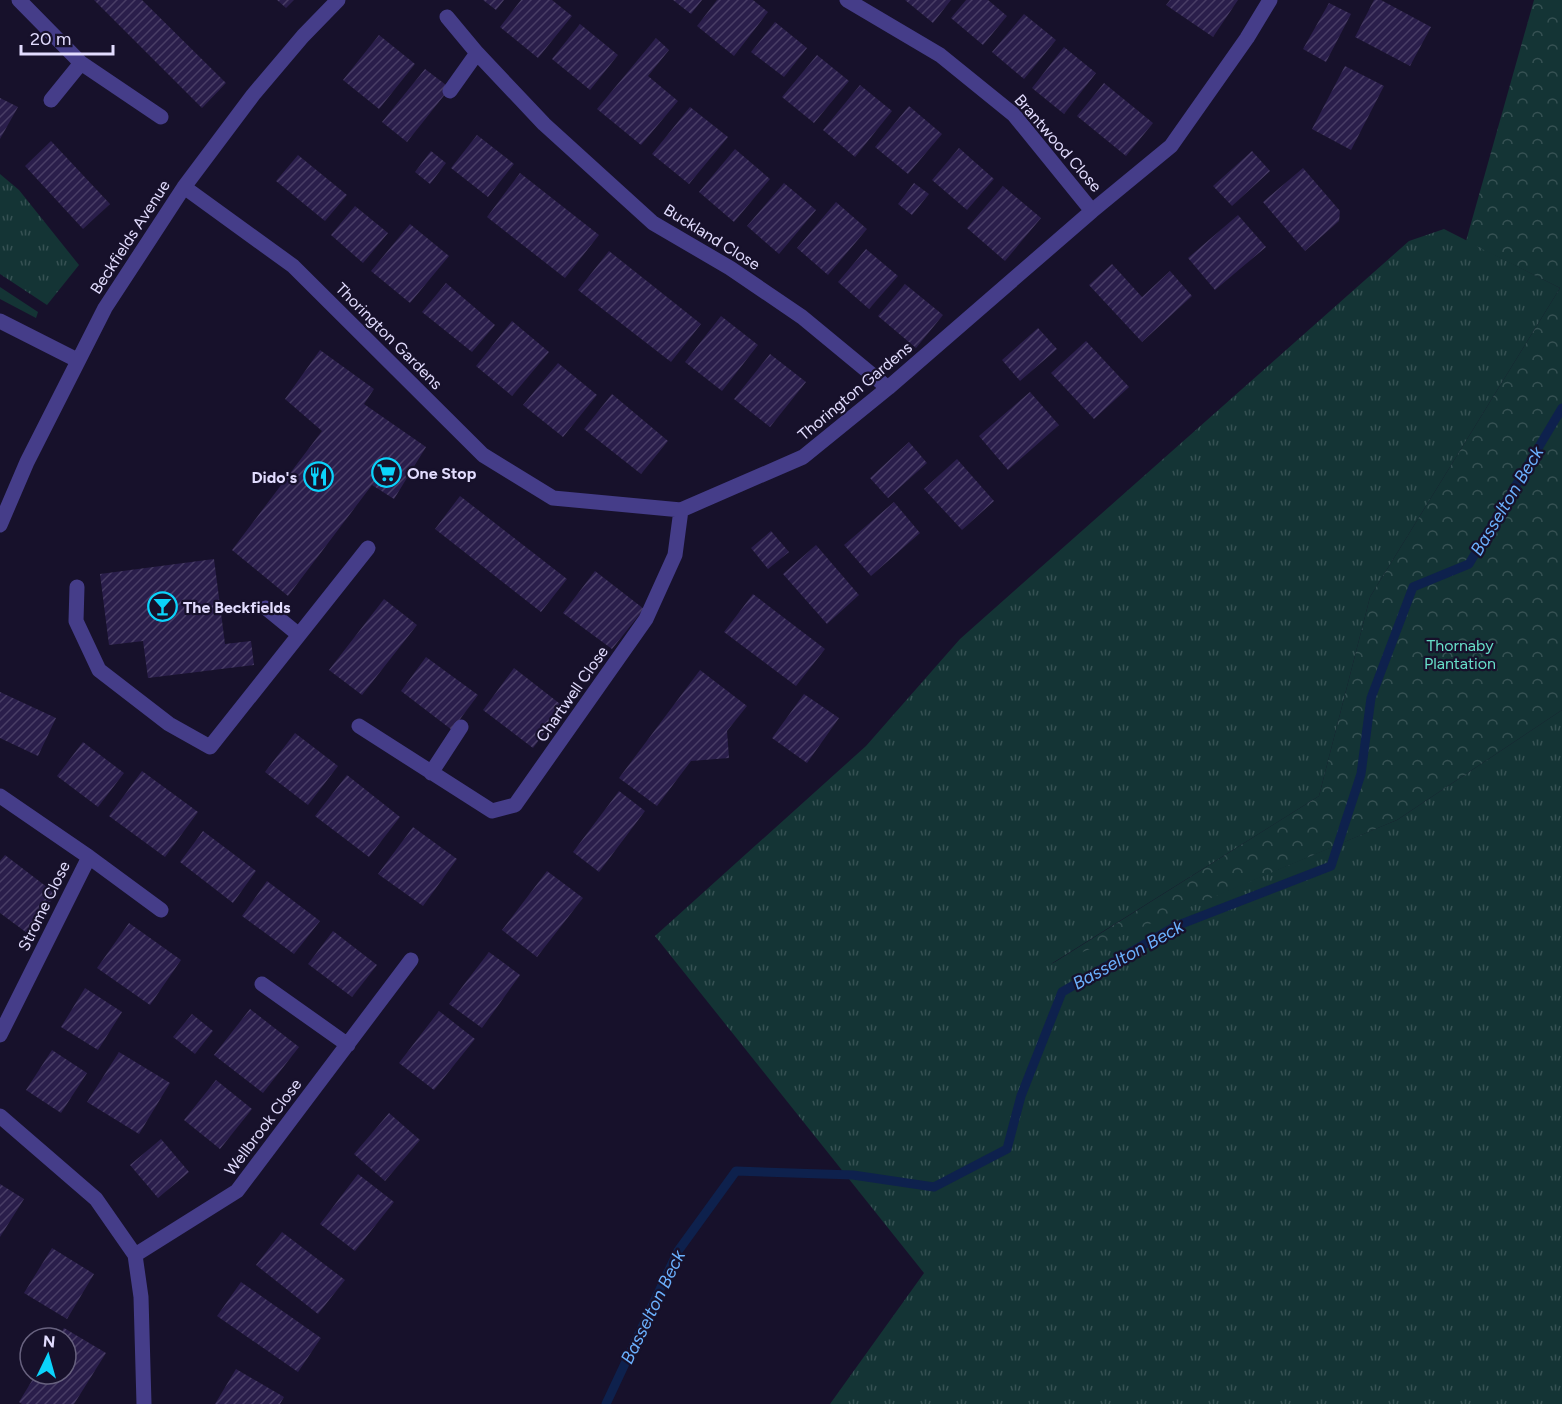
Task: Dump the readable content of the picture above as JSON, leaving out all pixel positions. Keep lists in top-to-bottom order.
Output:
{
  "streets": {
    "street": [
      "Brantwood Close",
      "Beckfields Avenue",
      "Buckland Close",
      "Thorington Gardens",
      "Chartwell Close",
      "Strome Close",
      "Wellbrook Close"
    ]
  },
  "crossings": [
    ["Brantwood Close", "Thorington Gardens"],
    ["Beckfields Avenue", "Thorington Gardens"],
    ["Buckland Close", "Thorington Gardens"],
    ["Thorington Gardens", "Chartwell Close"]
  ],
  "water": ["Basselton Beck"],
  "parks": ["Thornaby Plantation"],
  "places": {
    "supermarket": ["One Stop"],
    "restaurant": ["Dido's"],
    "bar": ["The Beckfields"]
  },
  "scale_bar": "20 m",
  "north": "top"
}
